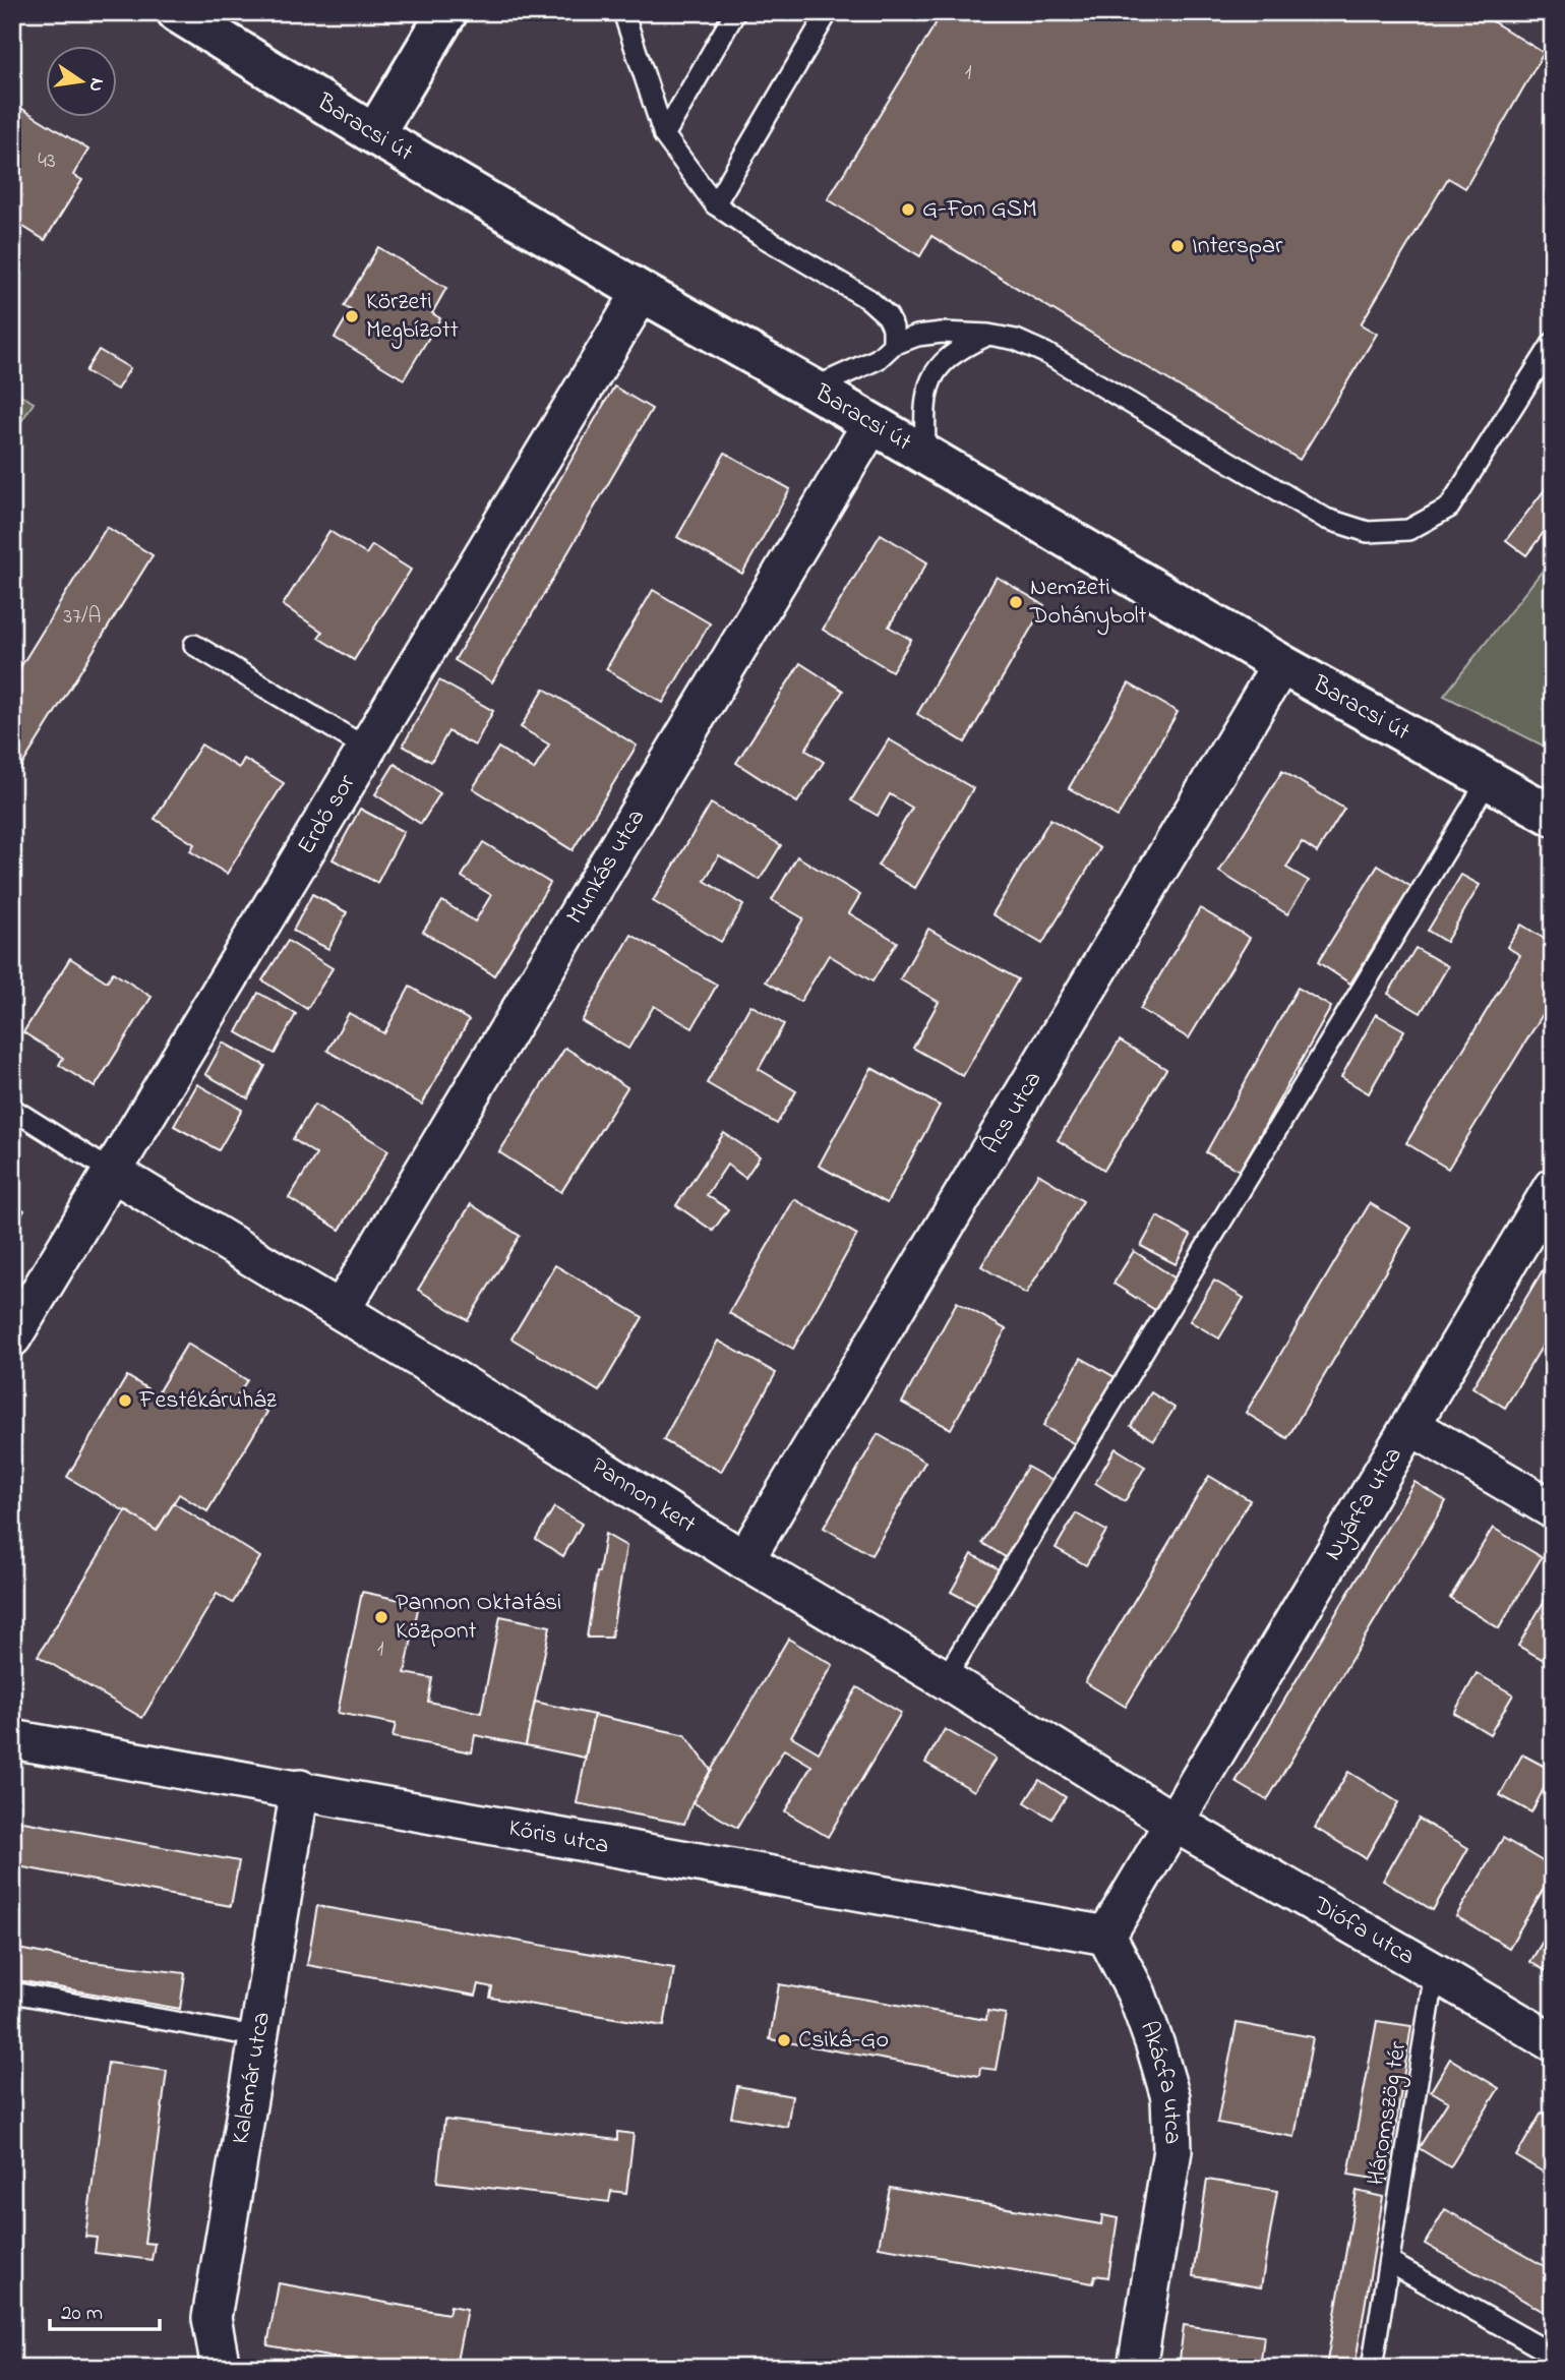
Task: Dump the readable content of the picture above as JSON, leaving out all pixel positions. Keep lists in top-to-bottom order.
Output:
{
  "streets": {
    "street": [
      "Baracsi út",
      "Erdő sor",
      "Munkás utca",
      "Ács utca",
      "Pannon kert",
      "Nyárfa utca",
      "Kőris utca",
      "Diófa utca",
      "Kalamár utca",
      "Akácfa utca"
    ],
    "lane": ["Háromszög tér"]
  },
  "crossings": [
    ["Baracsi út", "Erdő sor"],
    ["Baracsi út", "Munkás utca"],
    ["Baracsi út", "Ács utca"],
    ["Erdő sor", "Pannon kert"],
    ["Munkás utca", "Pannon kert"],
    ["Ács utca", "Pannon kert"],
    ["Pannon kert", "Nyárfa utca"],
    ["Pannon kert", "Diófa utca"],
    ["Nyárfa utca", "Diófa utca"],
    ["Kőris utca", "Kalamár utca"],
    ["Kőris utca", "Akácfa utca"],
    ["Diófa utca", "Háromszög tér"]
  ],
  "places": [
    "G-Fon GSM",
    "Interspar",
    "Körzeti Megbízott",
    "Nemzeti Dohánybolt",
    "Festékáruház",
    "Pannon Oktatási Központ",
    "Csiká-Go"
  ],
  "house_numbers": [
    "1",
    "43",
    "37/A",
    "1"
  ],
  "scale_bar": "20 m",
  "north": "right"
}
